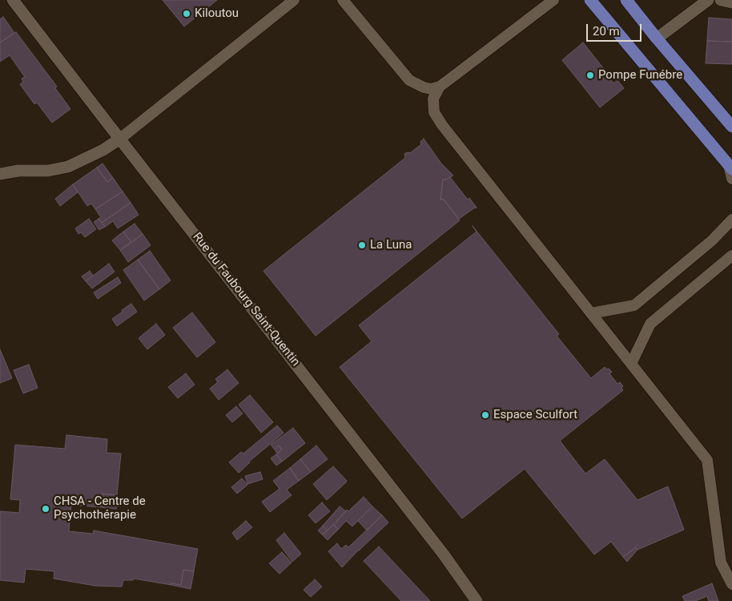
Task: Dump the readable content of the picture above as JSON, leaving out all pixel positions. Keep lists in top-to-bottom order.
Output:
{
  "streets": {
    "street": ["Rue du Faubourg Saint-Quentin"]
  },
  "places": [
    "Kiloutou",
    "Pompe Funébre",
    "La Luna",
    "Espace Sculfort",
    "CHSA - Centre de Psychothérapie"
  ],
  "scale_bar": "20 m"
}
